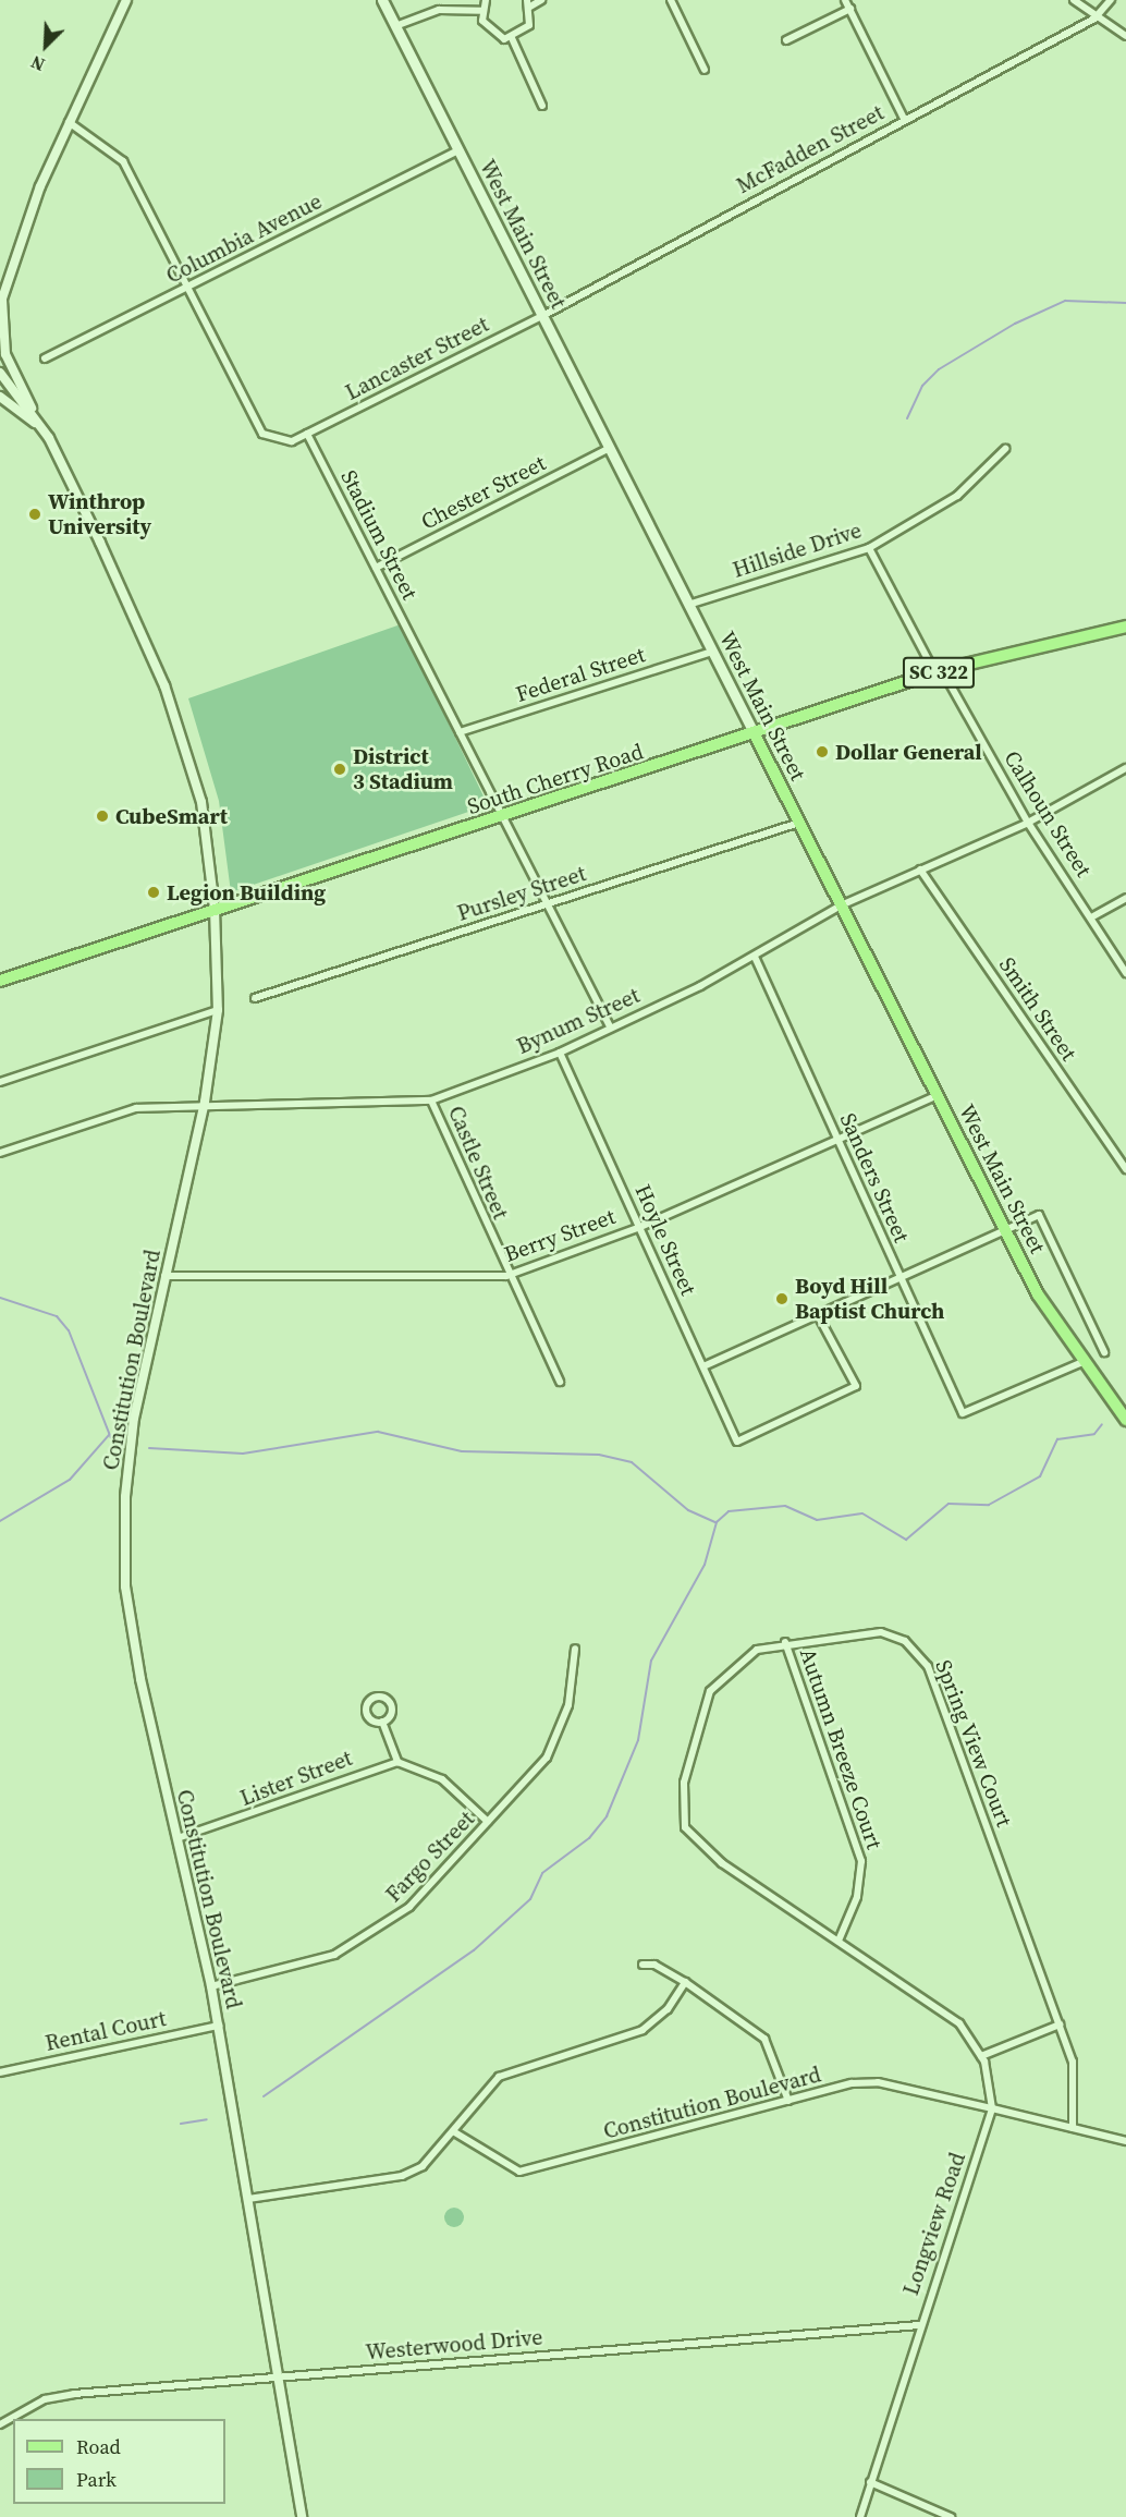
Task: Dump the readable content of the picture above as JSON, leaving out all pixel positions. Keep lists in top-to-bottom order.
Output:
{
  "streets": {
    "main road": ["West Main Street", "SC 322", "South Cherry Road"],
    "street": [
      "McFadden Street",
      "Columbia Avenue",
      "Lancaster Street",
      "Chester Street",
      "Stadium Street",
      "Hillside Drive",
      "Federal Street",
      "Calhoun Street",
      "Pursley Street",
      "Smith Street",
      "Bynum Street",
      "Castle Street",
      "Sanders Street",
      "Berry Street",
      "Hoyle Street",
      "Constitution Boulevard",
      "Spring View Court",
      "Autumn Breeze Court",
      "Lister Street",
      "Fargo Street",
      "Rental Court",
      "Longview Road",
      "Westerwood Drive"
    ]
  },
  "crossings": [
    ["McFadden Street", "West Main Street"],
    ["McFadden Street", "Lancaster Street"],
    ["West Main Street", "Columbia Avenue"],
    ["West Main Street", "Lancaster Street"],
    ["West Main Street", "Chester Street"],
    ["West Main Street", "Hillside Drive"],
    ["West Main Street", "Federal Street"],
    ["West Main Street", "South Cherry Road"],
    ["West Main Street", "Pursley Street"],
    ["West Main Street", "Bynum Street"],
    ["West Main Street", "Sanders Street"],
    ["West Main Street", "Berry Street"],
    ["Lancaster Street", "Stadium Street"],
    ["Chester Street", "Stadium Street"],
    ["Stadium Street", "Federal Street"],
    ["Stadium Street", "South Cherry Road"],
    ["Stadium Street", "Pursley Street"],
    ["Stadium Street", "Bynum Street"],
    ["Hillside Drive", "Calhoun Street"],
    ["South Cherry Road", "Calhoun Street"],
    ["South Cherry Road", "Constitution Boulevard"],
    ["Calhoun Street", "Bynum Street"],
    ["Smith Street", "Bynum Street"],
    ["Bynum Street", "Castle Street"],
    ["Bynum Street", "Sanders Street"],
    ["Bynum Street", "Hoyle Street"],
    ["Bynum Street", "Constitution Boulevard"],
    ["Castle Street", "Berry Street"],
    ["Sanders Street", "Berry Street"],
    ["Berry Street", "Hoyle Street"],
    ["Berry Street", "Constitution Boulevard"],
    ["Constitution Boulevard", "Spring View Court"],
    ["Constitution Boulevard", "Lister Street"],
    ["Constitution Boulevard", "Fargo Street"],
    ["Constitution Boulevard", "Rental Court"],
    ["Constitution Boulevard", "Longview Road"],
    ["Constitution Boulevard", "Westerwood Drive"],
    ["Spring View Court", "Autumn Breeze Court"],
    ["Spring View Court", "Longview Road"],
    ["Longview Road", "Westerwood Drive"]
  ],
  "places": [
    "Winthrop University",
    "Dollar General",
    "District 3 Stadium",
    "CubeSmart",
    "Legion Building",
    "Boyd Hill Baptist Church"
  ],
  "legend": ["Road", "Park"],
  "north": "bottom left"
}
